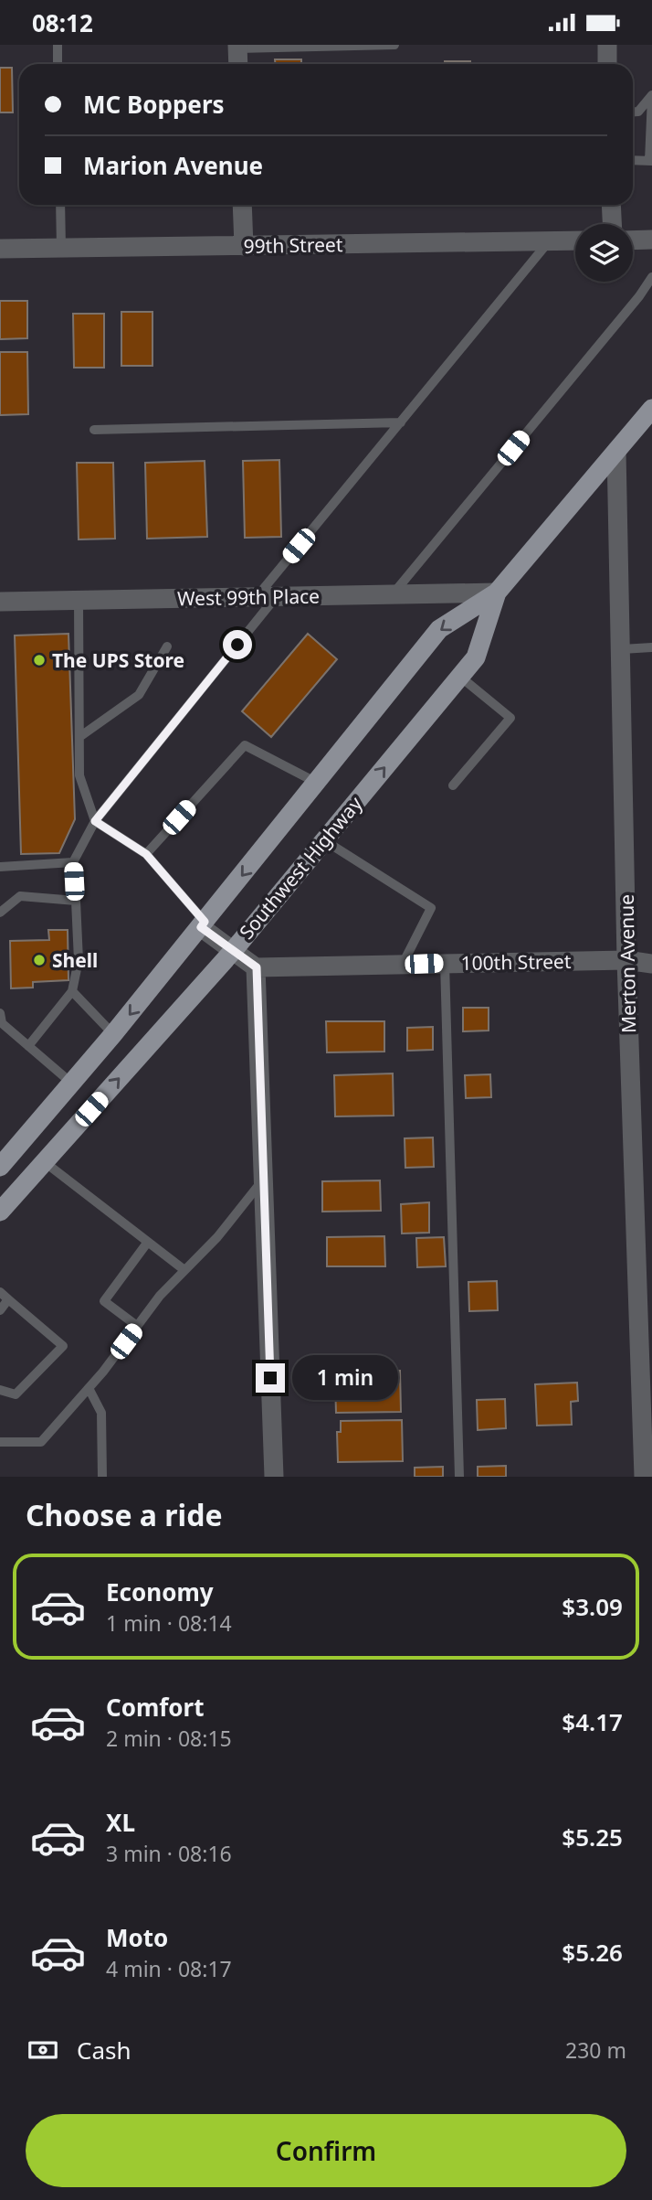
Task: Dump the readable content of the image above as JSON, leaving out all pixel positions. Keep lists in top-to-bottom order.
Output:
{
  "streets": {
    "main road": ["Southwest Highway"],
    "street": [
      "99th Street",
      "West 99th Place",
      "100th Street",
      "Merton Avenue"
    ]
  },
  "crossings": [
    ["West 99th Place", "Southwest Highway"],
    ["Southwest Highway", "Merton Avenue"],
    ["100th Street", "Merton Avenue"]
  ],
  "places": ["The UPS Store", "Shell"],
  "page": {
    "status": "08:12",
    "banner": ["MC Boppers", "Marion Avenue"],
    "bubble": "1 min",
    "heading": "Choose a ride",
    "list": [
      {
        "name": "Economy",
        "note": "1 min · 08:14",
        "value": "$3.09"
      },
      {
        "name": "Comfort",
        "note": "2 min · 08:15",
        "value": "$4.17"
      },
      {
        "name": "XL",
        "note": "3 min · 08:16",
        "value": "$5.25"
      },
      {
        "name": "Moto",
        "note": "4 min · 08:17",
        "value": "$5.26"
      }
    ],
    "pay": ["Cash", "230 m"],
    "buttons": "Confirm"
  }
}
